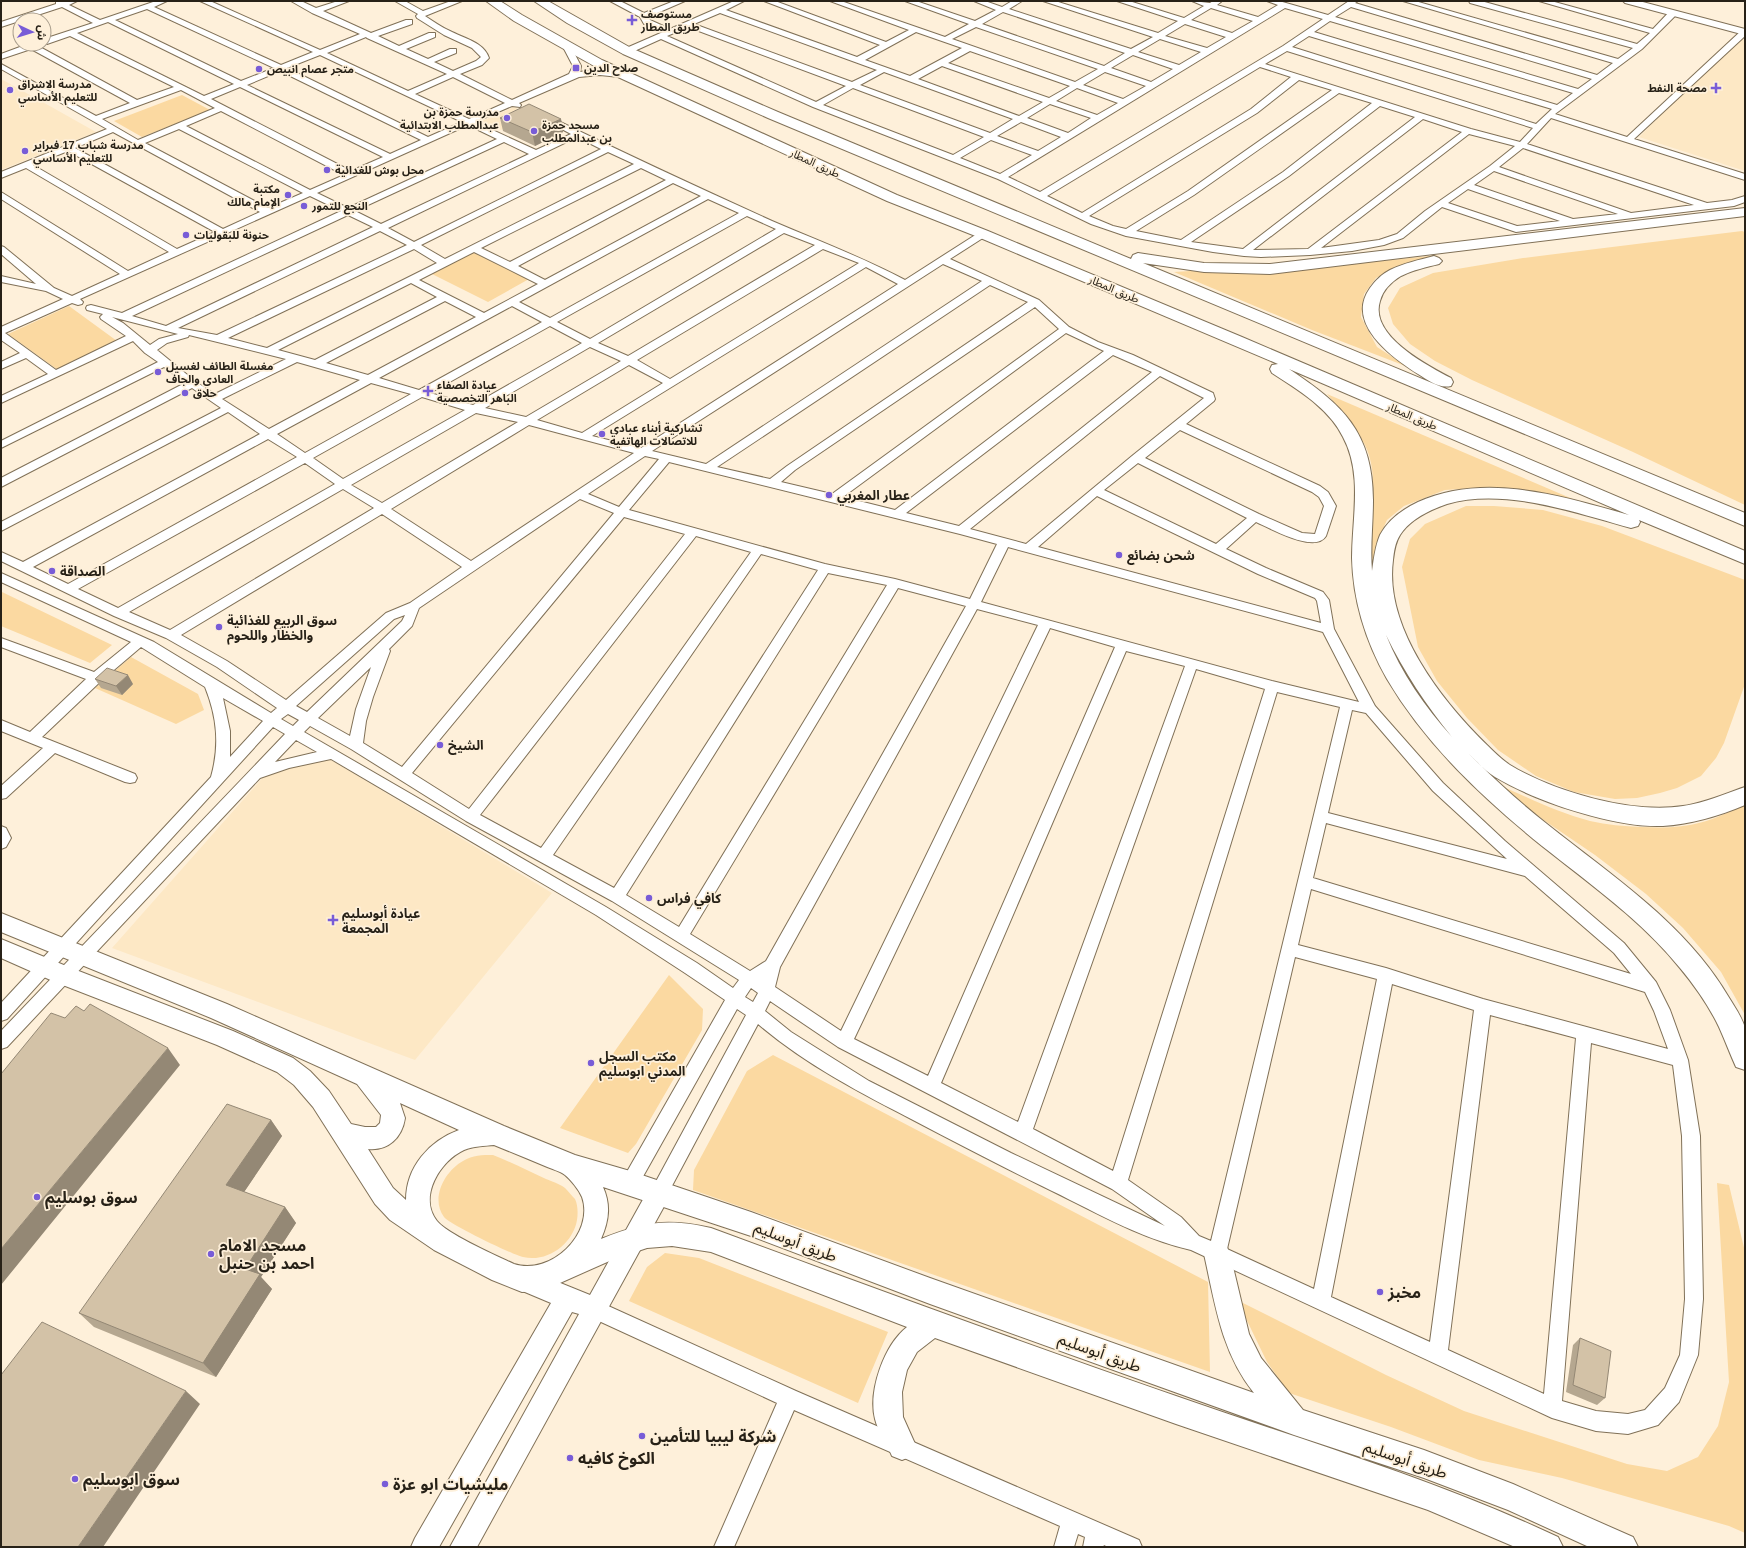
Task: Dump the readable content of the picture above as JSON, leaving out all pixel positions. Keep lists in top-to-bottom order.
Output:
{
  "streets": {
    "highway": ["طريق المطار"],
    "main road": ["طريق أبوسليم"]
  },
  "places": {
    "health": [
      "مستوصف طريق المطار",
      "مصحة النفط",
      "عيادة الصفاء الباهر التخصصية",
      "عيادة أبوسليم المجمعة"
    ],
    "transit": ["صلاح الدين"],
    "other": [
      "متجر عصام انبيص",
      "مدرسة الاشراق للتعليم الأساسي",
      "مدرسة حمزة بن عبدالمطلب الابتدائية",
      "مسجد حمزة بن عبدالمطلب",
      "مدرسة شباب 17 فبراير للتعليم الأساسي",
      "محل بوش للغدائية",
      "مكتبة الإمام مالك",
      "النجع للتمور",
      "حنونة للبقوليات",
      "مغسلة الطائف لغسيل العادي والجاف",
      "حلاق",
      "تشاركية أبناء عبادي للاتصالات الهاتفية",
      "عطار المغربي",
      "شحن بضائع",
      "الصداقة",
      "سوق الربيع للغذائية والخظار واللحوم",
      "الشيخ",
      "كافي فراس",
      "مكتب السجل المدني ابوسليم",
      "سوق بوسليم",
      "مسجد الامام احمد بن حنبل",
      "مخبز",
      "شركة ليبيا للتأمين",
      "الكوخ كافيه",
      "سوق ابوسليم",
      "مليشيات ابو عزة"
    ]
  },
  "north": "right"
}
